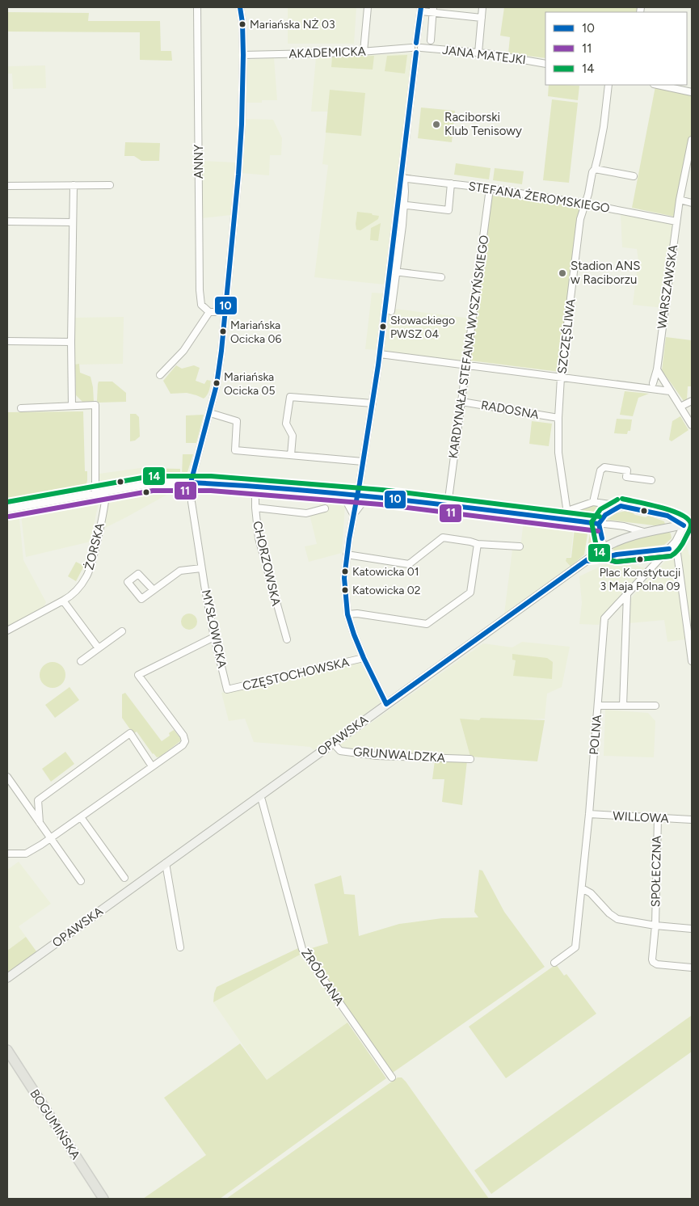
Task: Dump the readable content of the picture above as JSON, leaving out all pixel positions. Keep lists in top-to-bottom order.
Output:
{
  "streets": {
    "main road": ["OPAWSKA", "BOGUMIŃSKA"],
    "street": [
      "AKADEMICKA",
      "JANA MATEJKI",
      "ANNY",
      "STEFANA ŻEROMSKIEGO",
      "WARSZAWSKA",
      "SZCZĘŚLIWA",
      "KARDYNAŁA STEFANA WYSZYŃSKIEGO",
      "RADOSNA",
      "ŻORSKA",
      "CHORZOWSKA",
      "MYSŁOWICKA",
      "CZĘSTOCHOWSKA",
      "POLNA",
      "GRUNWALDZKA",
      "WILLOWA",
      "SPOŁECZNA",
      "ŹRÓDLANA"
    ]
  },
  "crossings": [
    ["AKADEMICKA", "MYSŁOWICKA"],
    ["STEFANA ŻEROMSKIEGO", "WARSZAWSKA"],
    ["STEFANA ŻEROMSKIEGO", "SZCZĘŚLIWA"],
    ["STEFANA ŻEROMSKIEGO", "KARDYNAŁA STEFANA WYSZYŃSKIEGO"],
    ["SZCZĘŚLIWA", "RADOSNA"],
    ["KARDYNAŁA STEFANA WYSZYŃSKIEGO", "RADOSNA"],
    ["MYSŁOWICKA", "CZĘSTOCHOWSKA"],
    ["POLNA", "OPAWSKA"],
    ["POLNA", "WILLOWA"],
    ["OPAWSKA", "GRUNWALDZKA"],
    ["OPAWSKA", "ŹRÓDLANA"],
    ["WILLOWA", "SPOŁECZNA"]
  ],
  "places": [
    "Mariańska NŻ 03",
    "Raciborski Klub Tenisowy",
    "Stadion ANS w Raciborzu",
    "Słowackiego PWSZ 04",
    "Mariańska Ocicka 06",
    "Mariańska Ocicka 05",
    "Plac Konstytucji 3 Maja Polna 09",
    "Katowicka 01",
    "Katowicka 02"
  ],
  "lines": ["transit line 10", "transit line 14", "transit line 11"],
  "legend": ["10", "11", "14"]
}
